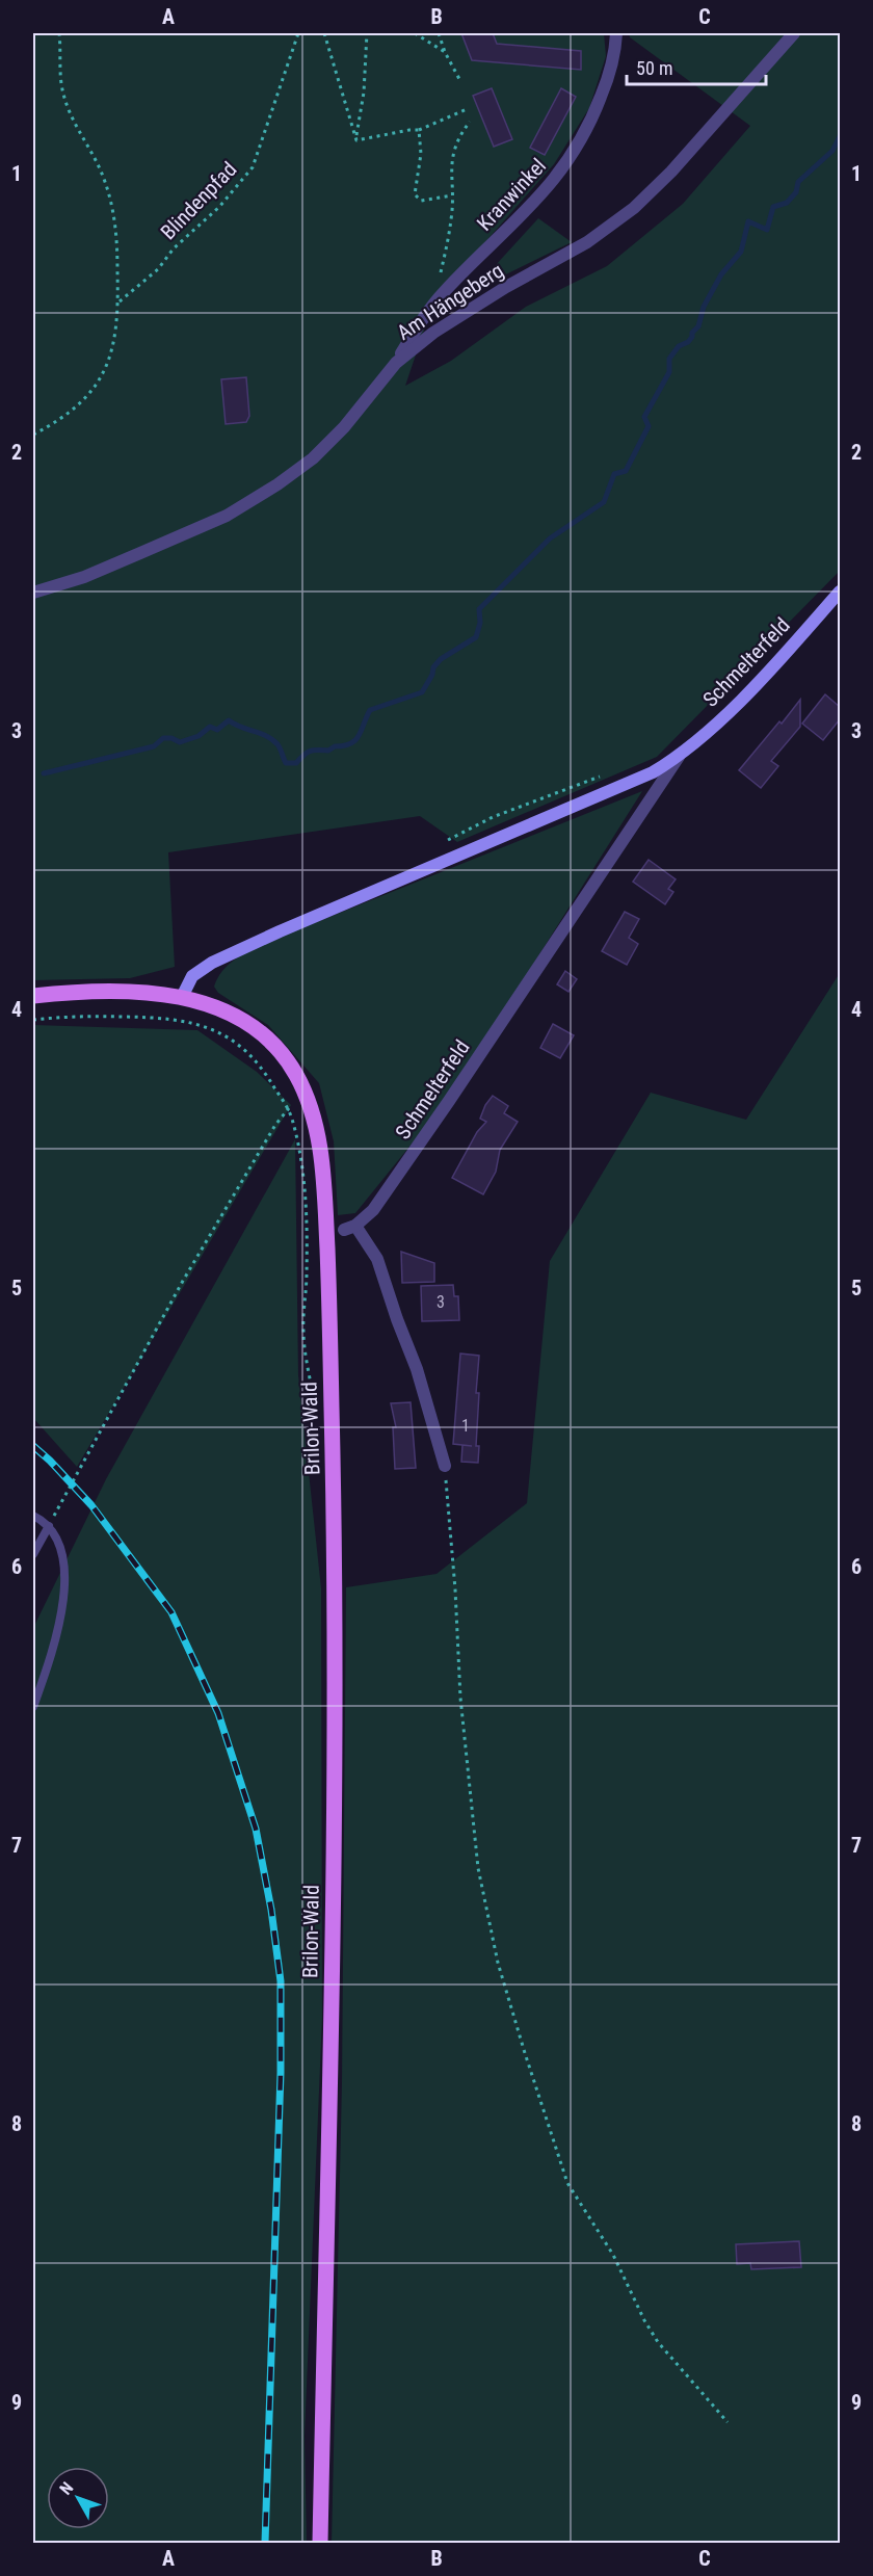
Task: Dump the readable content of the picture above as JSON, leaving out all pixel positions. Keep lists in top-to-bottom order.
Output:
{
  "streets": {
    "main road": ["Schmelterfeld", "Brilon-Wald"],
    "street": ["Kranwinkel", "Am Hängeberg"],
    "path": ["Blindenpfad"]
  },
  "crossings": [
    ["Kranwinkel", "Am Hängeberg"],
    ["Schmelterfeld", "Brilon-Wald"]
  ],
  "house_numbers": ["3", "1"],
  "scale_bar": "50 m",
  "north": "top left",
  "grid": {
    "columns": ["A", "B", "C"],
    "rows": [
      "1",
      "2",
      "3",
      "4",
      "5",
      "6",
      "7",
      "8",
      "9"
    ]
  }
}
